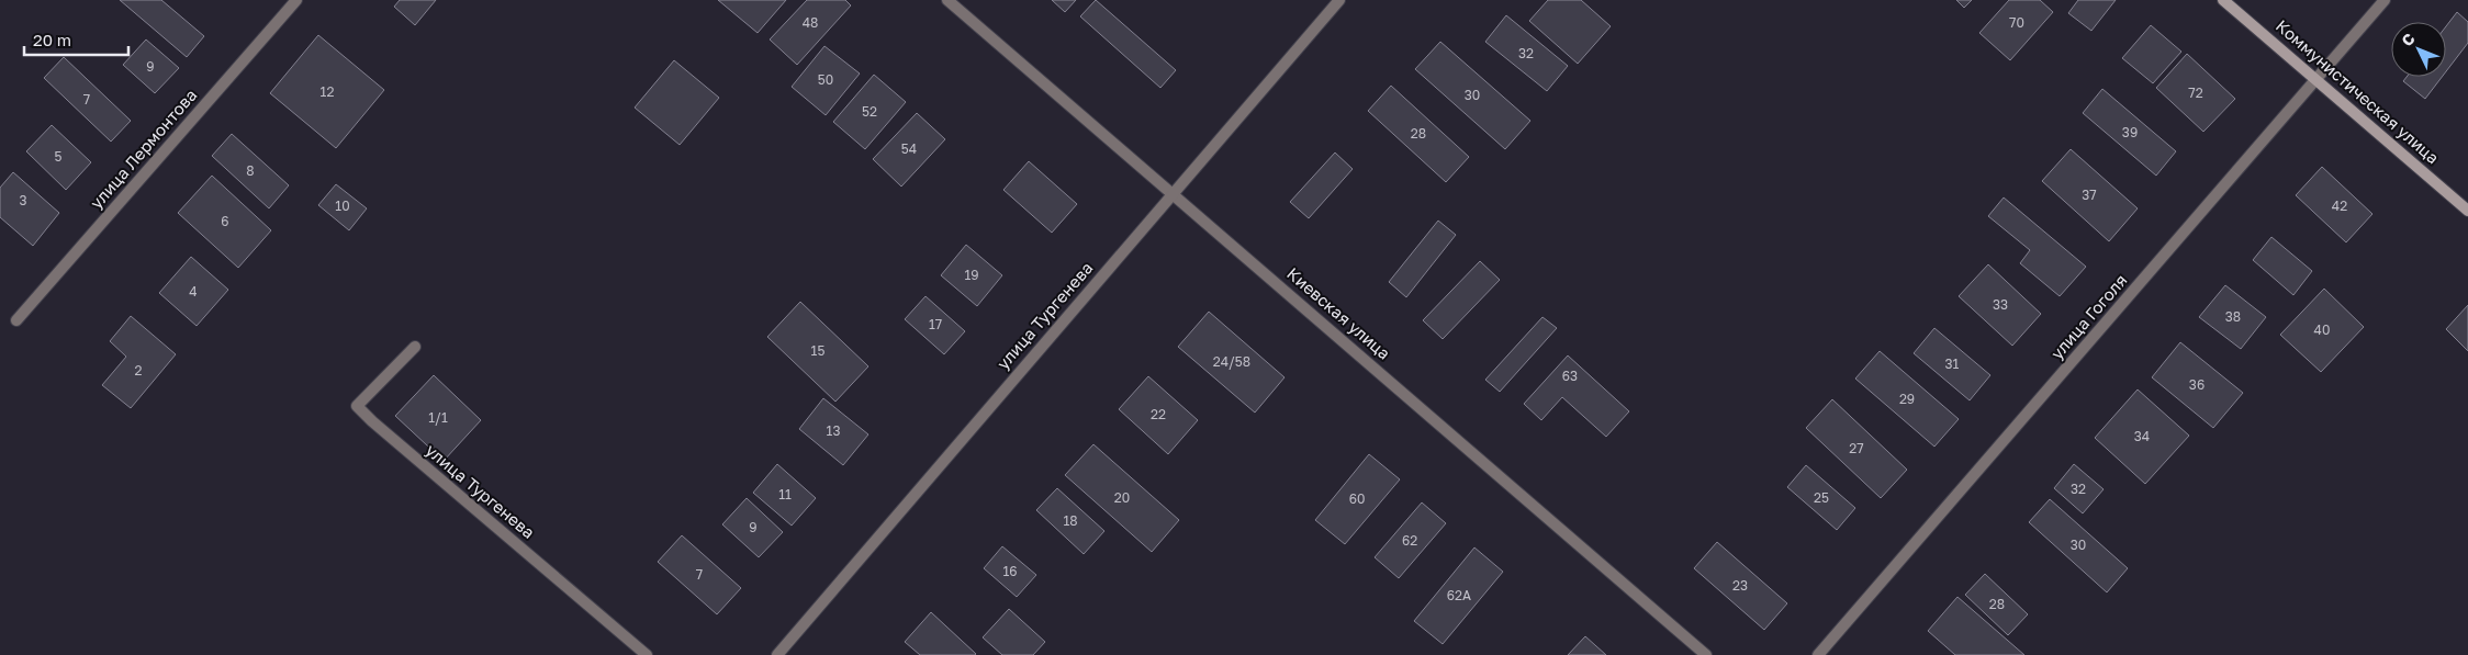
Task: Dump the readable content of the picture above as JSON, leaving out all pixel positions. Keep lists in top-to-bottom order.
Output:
{
  "streets": {
    "street": [
      "Коммунистическая улица",
      "улица Лермонтова",
      "Киевская улица",
      "улица Тургенева",
      "улица Гоголя"
    ]
  },
  "crossings": [
    ["Коммунистическая улица", "улица Гоголя"],
    ["Киевская улица", "улица Тургенева"]
  ],
  "house_numbers": [
    "48",
    "70",
    "32",
    "9",
    "50",
    "12",
    "72",
    "30",
    "7",
    "52",
    "39",
    "28",
    "54",
    "5",
    "8",
    "37",
    "3",
    "10",
    "42",
    "6",
    "19",
    "4",
    "33",
    "38",
    "17",
    "40",
    "15",
    "24/58",
    "31",
    "2",
    "63",
    "36",
    "29",
    "22",
    "1/1",
    "13",
    "34",
    "27",
    "32",
    "11",
    "20",
    "25",
    "60",
    "18",
    "9",
    "62",
    "30",
    "16",
    "7",
    "23",
    "62А",
    "28"
  ],
  "scale_bar": "20 m",
  "north": "top left"
}
